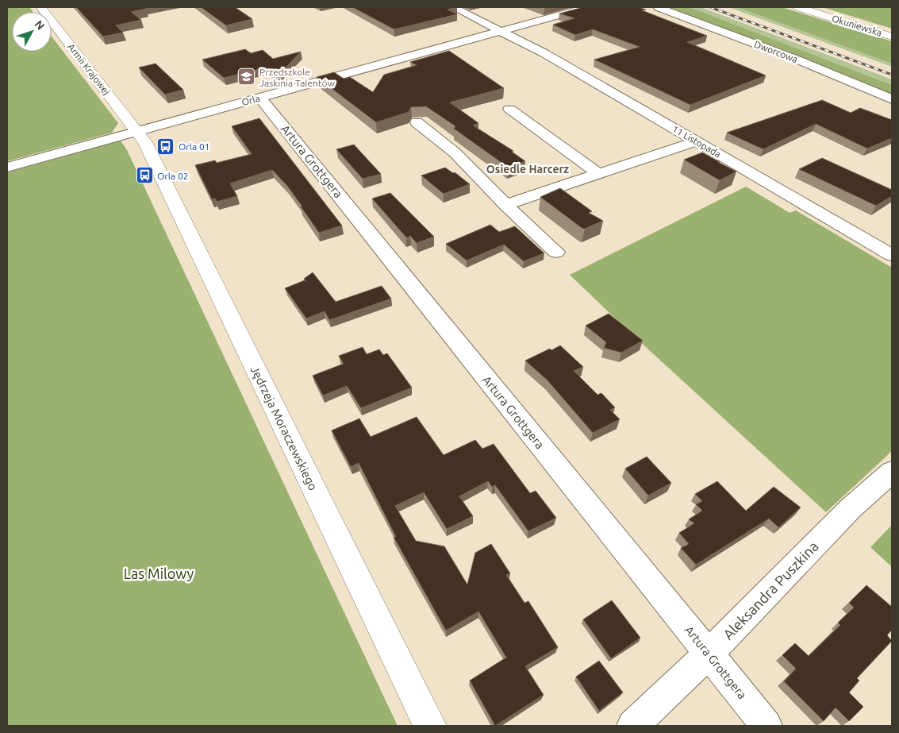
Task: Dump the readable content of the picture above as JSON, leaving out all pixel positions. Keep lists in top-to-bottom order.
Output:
{
  "streets": {
    "street": [
      "Okuniewska",
      "Dworcowa",
      "Armii Krajowej",
      "Orla",
      "11 Listopada",
      "Artura Grottgera",
      "Jędrzeja Moraczewskiego",
      "Aleksandra Puszkina"
    ]
  },
  "crossings": [
    ["Armii Krajowej", "Orla"],
    ["Armii Krajowej", "Jędrzeja Moraczewskiego"],
    ["Orla", "11 Listopada"],
    ["Orla", "Artura Grottgera"],
    ["Orla", "Jędrzeja Moraczewskiego"],
    ["Artura Grottgera", "Aleksandra Puszkina"]
  ],
  "districts": ["Osiedle Harcerz"],
  "parks": ["Las Milowy"],
  "places": {
    "school or university": ["Przedszkole Jaskinia Talentów"],
    "bus stop": ["Orla 01", "Orla 02"]
  },
  "north": "top right"
}
